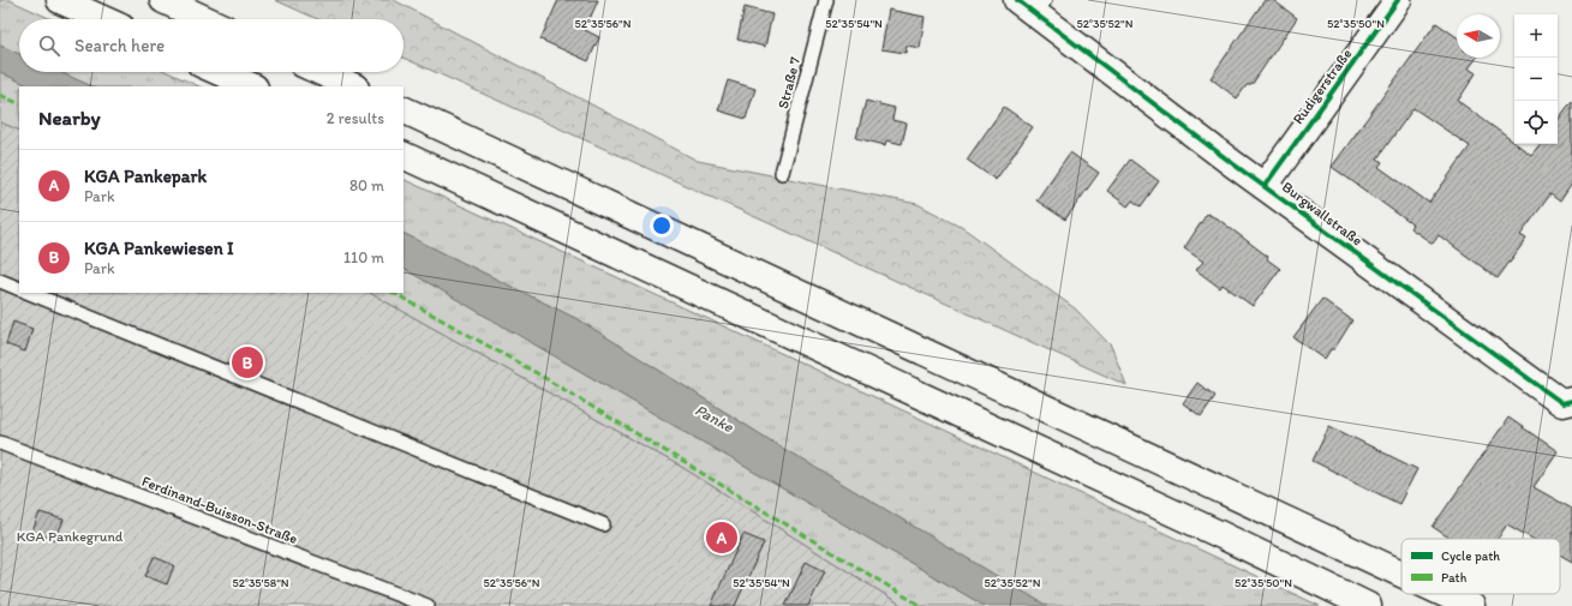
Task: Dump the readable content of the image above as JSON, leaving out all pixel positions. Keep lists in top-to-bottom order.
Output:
{
  "streets": {
    "main road": ["Rüdigerstraße", "Burgwallstraße"],
    "lane": ["Straße 7", "Ferdinand-Buisson-Straße"]
  },
  "crossings": [
    ["Rüdigerstraße", "Burgwallstraße"]
  ],
  "water": ["Panke"],
  "parks": ["KGA Pankegrund"],
  "legend": ["Cycle path", "Path"],
  "north": "left",
  "page": {
    "map_buttons": ["+", "−"],
    "search": "Search here",
    "heading": ["Nearby", "2 results"],
    "list": [
      {
        "mark": "A",
        "name": "KGA Pankepark",
        "note": "Park",
        "value": "80 m"
      },
      {
        "mark": "B",
        "name": "KGA Pankewiesen I",
        "note": "Park",
        "value": "110 m"
      }
    ],
    "pins": ["B", "A"]
  },
  "coordinates": [
    "52°35'50\"N",
    "52°35'56\"N",
    "52°35'54\"N",
    "52°35'52\"N",
    "52°35'58\"N"
  ]
}
